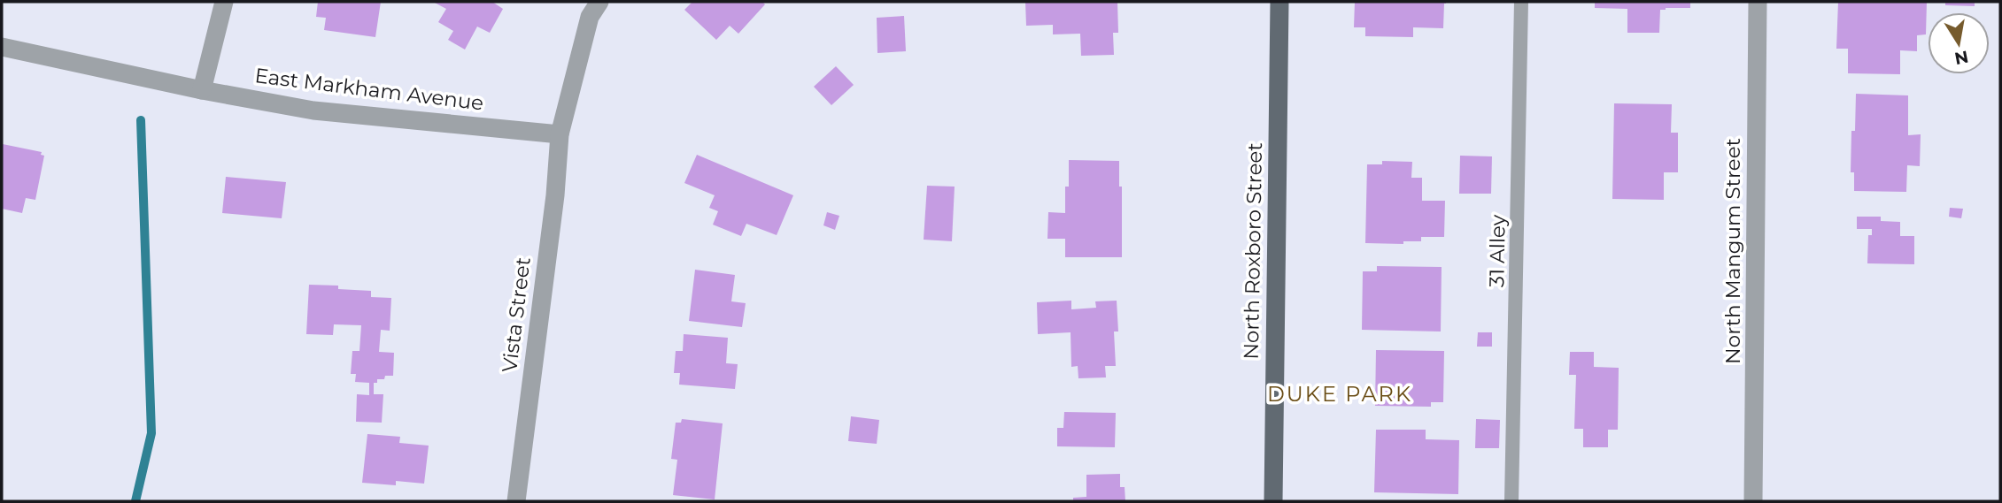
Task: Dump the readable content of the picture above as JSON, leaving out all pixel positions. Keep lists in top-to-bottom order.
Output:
{
  "streets": {
    "main road": ["North Roxboro Street"],
    "street": ["East Markham Avenue", "North Mangum Street", "Vista Street"],
    "lane": ["31 Alley"]
  },
  "crossings": [
    ["East Markham Avenue", "Vista Street"]
  ],
  "districts": ["DUKE PARK"],
  "north": "bottom"
}
